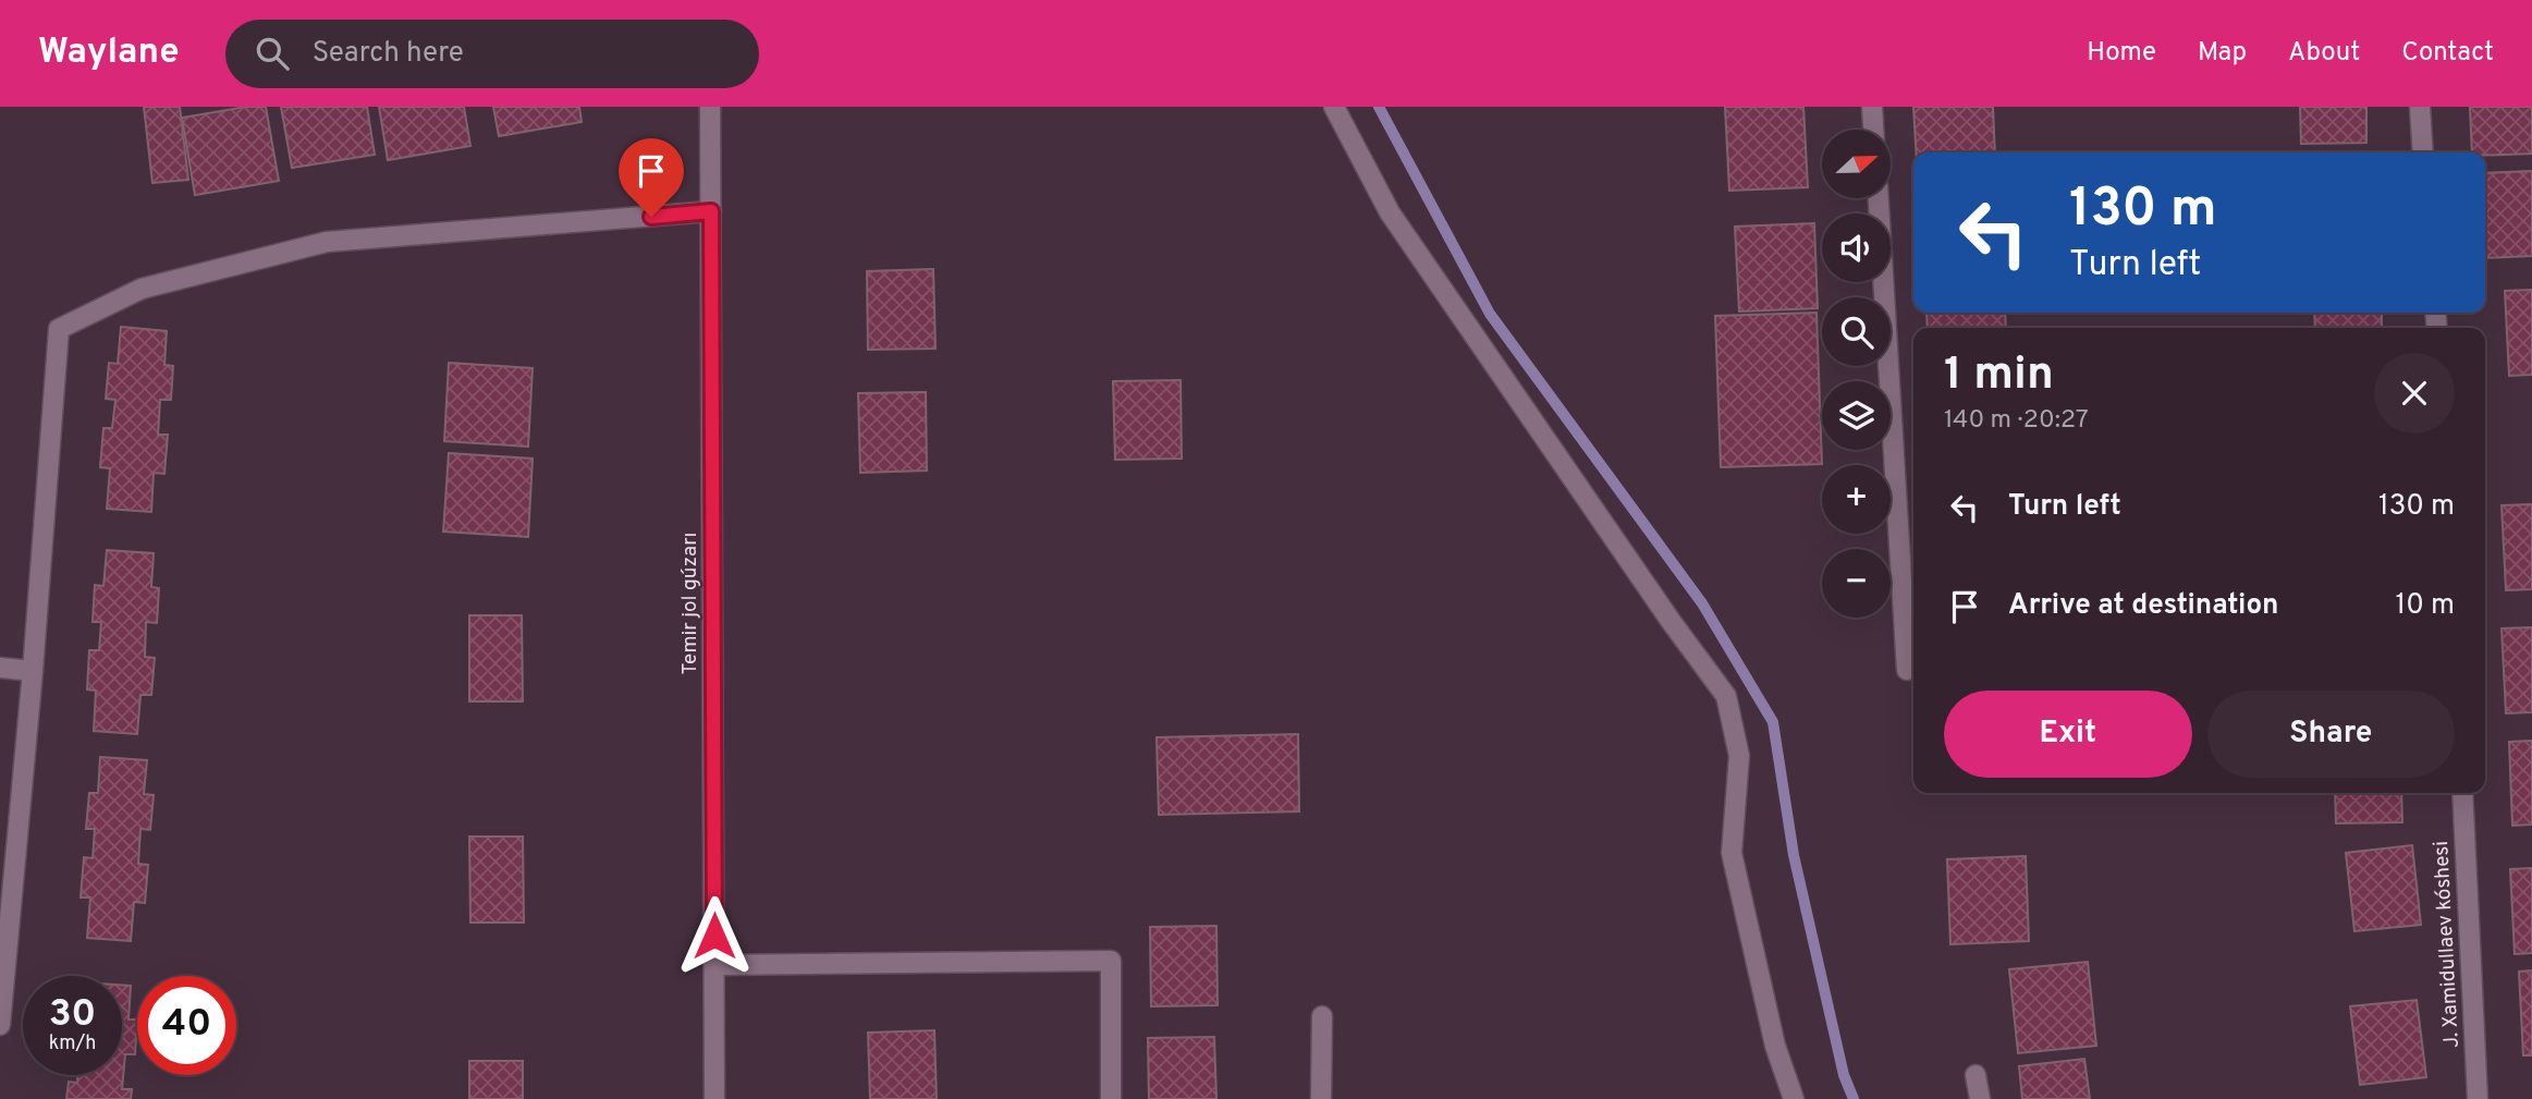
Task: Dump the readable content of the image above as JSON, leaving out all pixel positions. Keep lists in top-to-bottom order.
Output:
{
  "streets": {
    "street": ["Temir jol gúzarı", "J. Xamidullaev kóshesi"]
  },
  "north": "right",
  "page": {
    "header": "Waylane",
    "search": "Search here",
    "nav": [
      "Home",
      "Map",
      "About",
      "Contact"
    ],
    "map_buttons": ["+", "−"],
    "turn": ["130 m", "Turn left"],
    "heading": ["1 min", "140 m · 20:27"],
    "list": [
      {
        "name": "Turn left",
        "value": "130 m"
      },
      {
        "name": "Arrive at destination",
        "value": "10 m"
      }
    ],
    "buttons": ["Exit", "Share"],
    "speed": "30 km/h",
    "limit": "40"
  }
}
